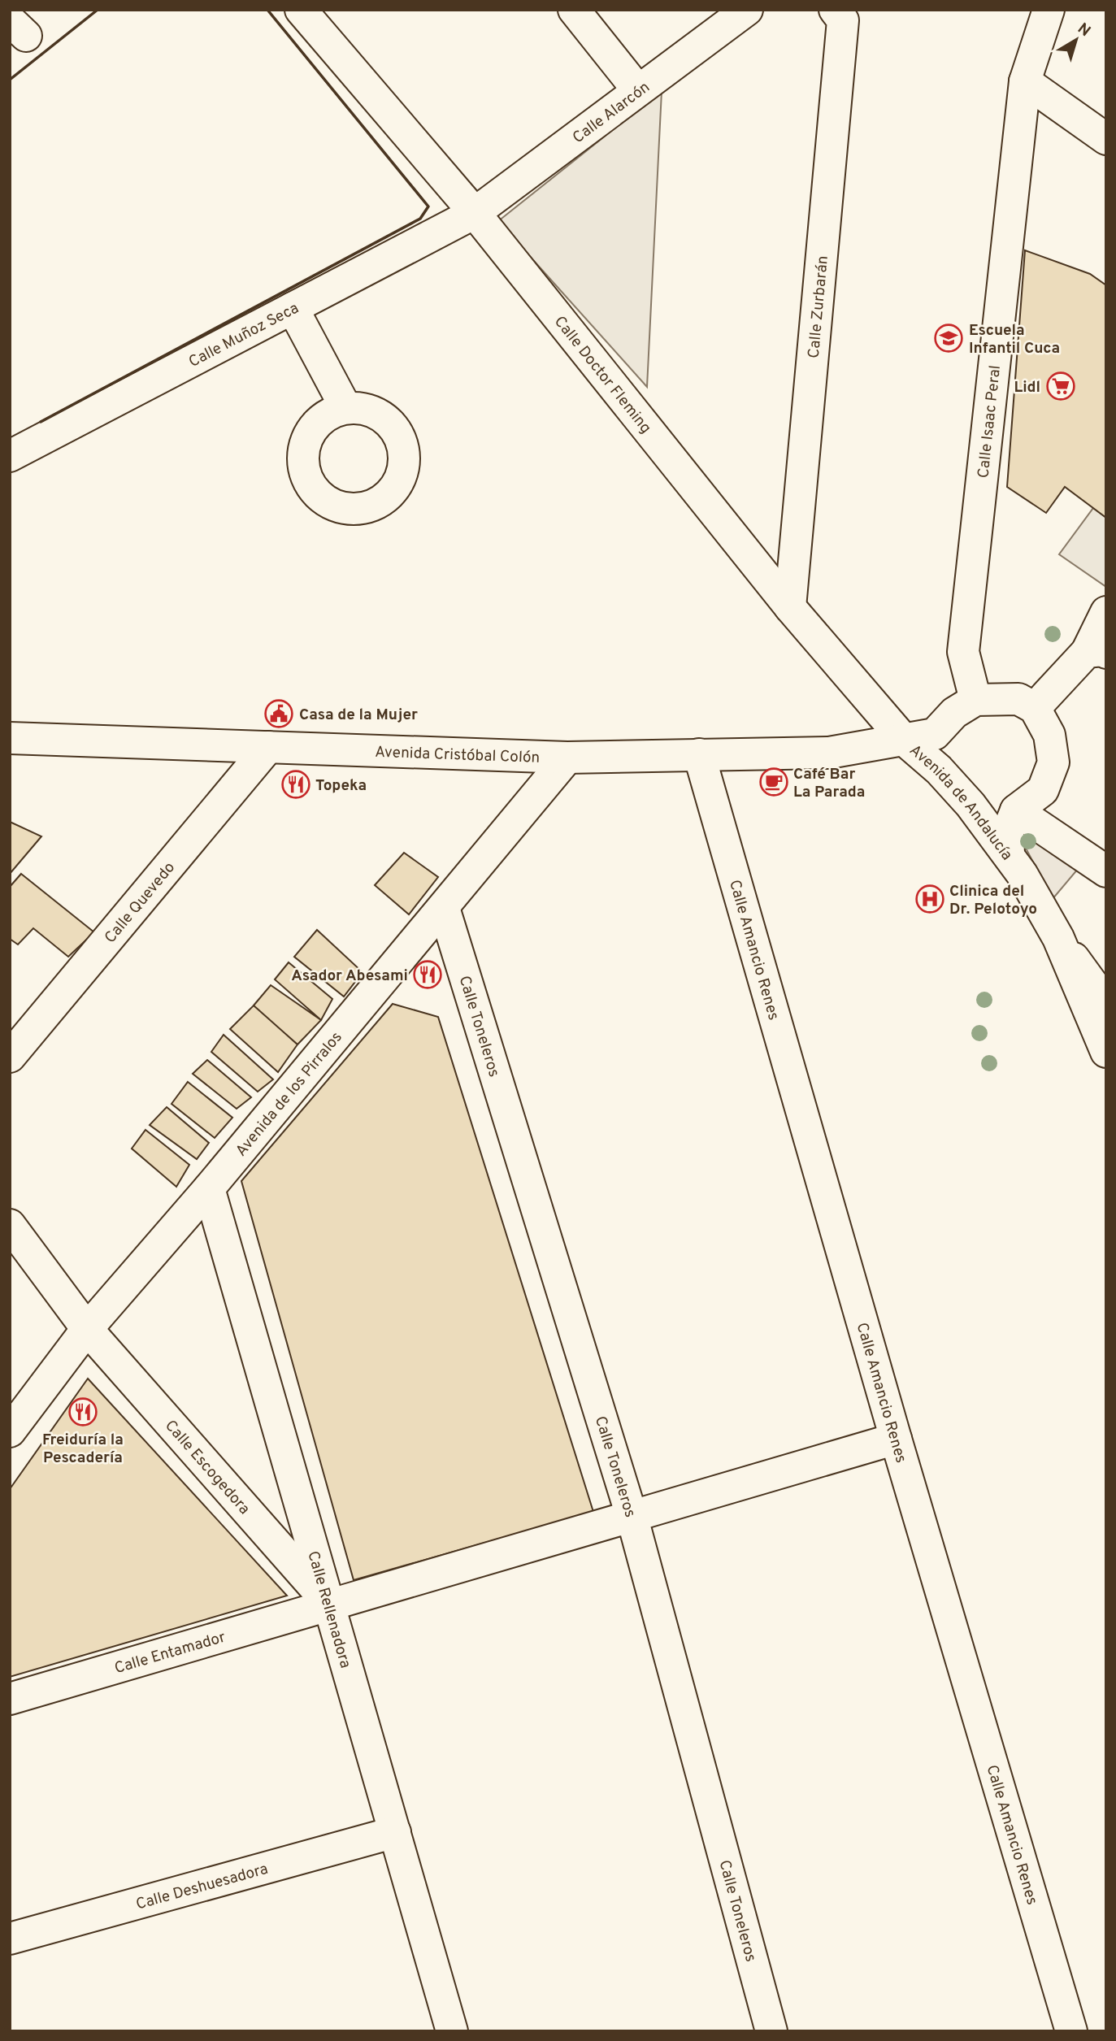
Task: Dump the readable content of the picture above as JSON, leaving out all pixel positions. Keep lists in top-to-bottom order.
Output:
{
  "streets": {
    "street": [
      "Calle Alarcón",
      "Calle Zurbarán",
      "Calle Muñoz Seca",
      "Calle Doctor Fleming",
      "Calle Isaac Peral",
      "Avenida Cristóbal Colón",
      "Avenida de Andalucía",
      "Calle Quevedo",
      "Calle Amancio Renes",
      "Calle Toneleros",
      "Avenida de los Pirralos",
      "Calle Escogedora",
      "Calle Rellenadora",
      "Calle Entamador",
      "Calle Deshuesadora"
    ]
  },
  "crossings": [
    ["Calle Alarcón", "Calle Muñoz Seca"],
    ["Calle Alarcón", "Calle Doctor Fleming"],
    ["Calle Zurbarán", "Calle Doctor Fleming"],
    ["Calle Muñoz Seca", "Calle Doctor Fleming"],
    ["Calle Doctor Fleming", "Avenida Cristóbal Colón"],
    ["Calle Doctor Fleming", "Avenida de Andalucía"],
    ["Calle Isaac Peral", "Avenida Cristóbal Colón"],
    ["Avenida Cristóbal Colón", "Avenida de Andalucía"],
    ["Avenida Cristóbal Colón", "Calle Quevedo"],
    ["Avenida Cristóbal Colón", "Calle Amancio Renes"],
    ["Avenida Cristóbal Colón", "Avenida de los Pirralos"],
    ["Calle Amancio Renes", "Calle Entamador"],
    ["Calle Toneleros", "Avenida de los Pirralos"],
    ["Calle Toneleros", "Calle Entamador"],
    ["Avenida de los Pirralos", "Calle Escogedora"],
    ["Avenida de los Pirralos", "Calle Rellenadora"],
    ["Calle Escogedora", "Calle Rellenadora"],
    ["Calle Escogedora", "Calle Entamador"],
    ["Calle Rellenadora", "Calle Entamador"],
    ["Calle Rellenadora", "Calle Deshuesadora"]
  ],
  "places": {
    "school or university": ["Escuela Infantil Cuca"],
    "supermarket": ["Lidl"],
    "public building": ["Casa de la Mujer"],
    "cafe": ["Café Bar La Parada"],
    "restaurant": ["Topeka", "Asador Abesami", "Freiduría la Pescadería"],
    "hospital": ["Clinica del Dr. Pelotoyo"]
  },
  "north": "top right"
}
